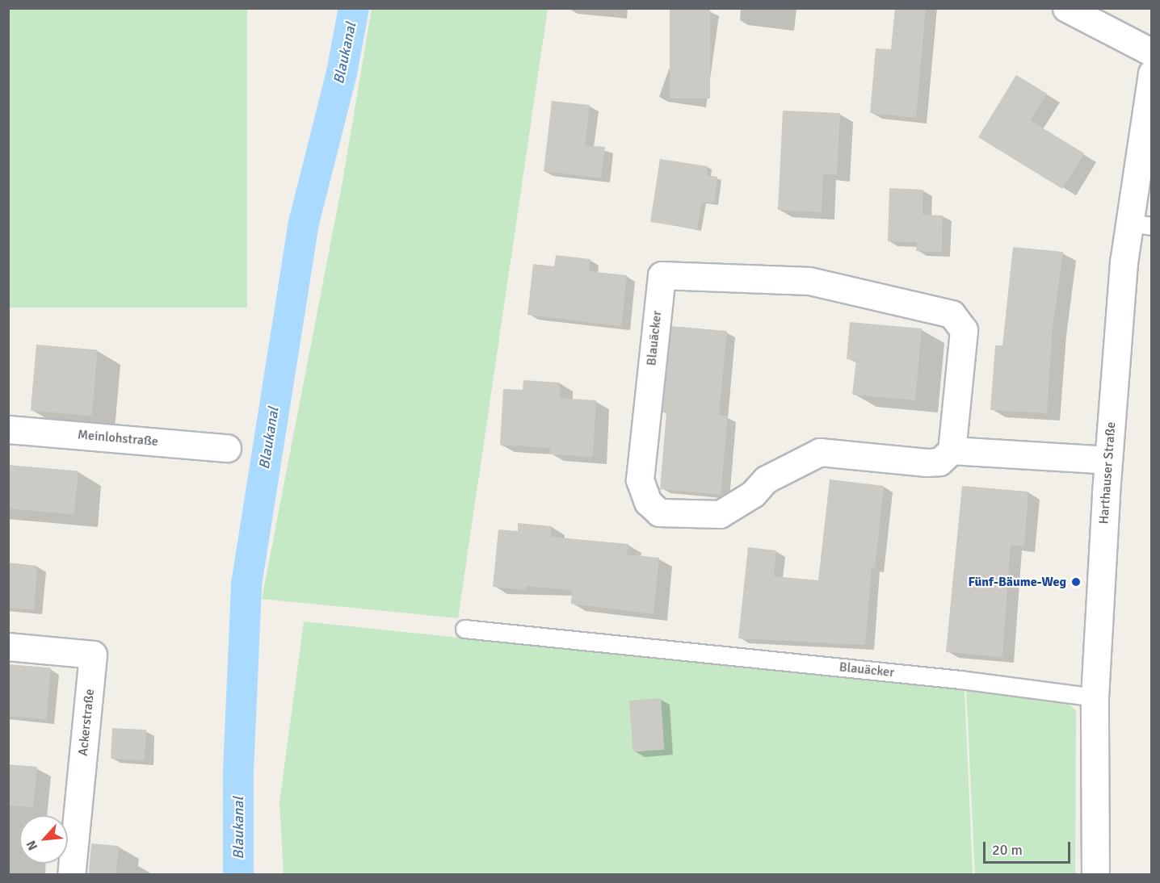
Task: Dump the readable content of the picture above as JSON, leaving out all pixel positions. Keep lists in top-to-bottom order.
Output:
{
  "streets": {
    "street": [
      "Blauäcker",
      "Meinlohstraße",
      "Harthauser Straße",
      "Ackerstraße"
    ]
  },
  "crossings": [
    ["Blauäcker", "Harthauser Straße"]
  ],
  "water": ["Blaukanal"],
  "places": ["Fünf-Bäume-Weg"],
  "scale_bar": "20 m",
  "north": "bottom left"
}
